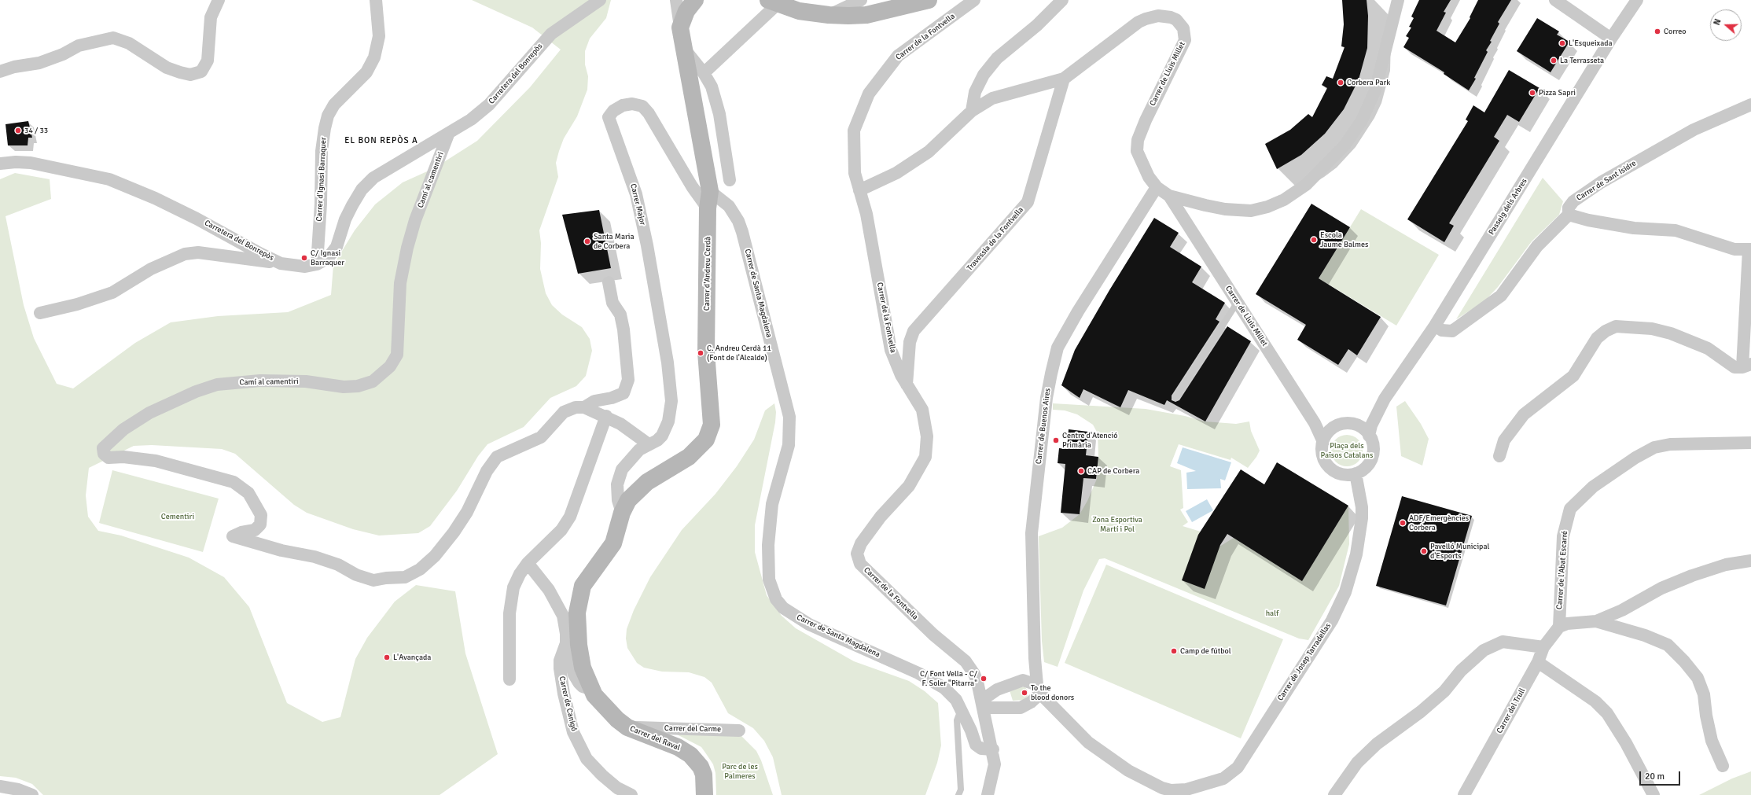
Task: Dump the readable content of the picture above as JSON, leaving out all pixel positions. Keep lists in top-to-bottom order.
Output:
{
  "streets": {
    "street": [
      "Carrer de la Fontvella",
      "Carretera del Bonrepòs",
      "Carrer de Lluis Millet",
      "Carrer d'Ignasi Barraquer",
      "Camí al camentiri",
      "Carrer de Sant Isidre",
      "Carrer Major",
      "Passeig dels Arbres",
      "Travessia de la Fontvella",
      "Carrer d'Andreu Cerdà",
      "Carrer de Santa Magdalena",
      "Carrer de Buenos Aires",
      "Carrer de l'Abat Escarré",
      "Carrer de Josep Tarradellas",
      "Carrer de Canigó",
      "Carrer del Trull",
      "Carrer del Carme",
      "Carrer del Raval"
    ]
  },
  "crossings": [
    ["Carrer de la Fontvella", "Carrer de Lluis Millet"],
    ["Carrer de la Fontvella", "Travessia de la Fontvella"],
    ["Carrer de la Fontvella", "Carrer de Santa Magdalena"],
    ["Carretera del Bonrepòs", "Carrer d'Ignasi Barraquer"],
    ["Carretera del Bonrepòs", "Camí al camentiri"],
    ["Carrer de Lluis Millet", "Passeig dels Arbres"],
    ["Carrer de Lluis Millet", "Travessia de la Fontvella"],
    ["Carrer de Lluis Millet", "Carrer de Buenos Aires"],
    ["Carrer de Lluis Millet", "Carrer de Josep Tarradellas"],
    ["Carrer de Sant Isidre", "Passeig dels Arbres"],
    ["Carrer Major", "Carrer d'Andreu Cerdà"],
    ["Passeig dels Arbres", "Carrer de Josep Tarradellas"],
    ["Carrer d'Andreu Cerdà", "Carrer de Santa Magdalena"],
    ["Carrer d'Andreu Cerdà", "Carrer del Raval"],
    ["Carrer de l'Abat Escarré", "Carrer del Trull"],
    ["Carrer del Carme", "Carrer del Raval"]
  ],
  "districts": ["EL BON REPÒS A"],
  "parks": [
    "Plaça dels Països Catalans",
    "Cementiri",
    "Zona Esportiva Martí i Pol",
    "half",
    "Parc de les Palmeres"
  ],
  "places": [
    "Correo",
    "L'Esqueixada",
    "La Terrasseta",
    "Corbera Park",
    "Pizza Sapri",
    "34 / 33",
    "Escola Jaume Balmes",
    "Santa Maria de Corbera",
    "C/ Ignasi Barraquer",
    "C. Andreu Cerdà 11 (Font de l'Alcalde)",
    "Centre d'Atenció Primària",
    "CAP de Corbera",
    "ADF/Emergències Corbera",
    "Pavelló Municipal d'Esports",
    "Camp de fútbol",
    "L'Avançada",
    "C/ Font Vella - C/ F. Soler \"Pitarra\"",
    "To the blood donors"
  ],
  "scale_bar": "20 m",
  "north": "left"
}
